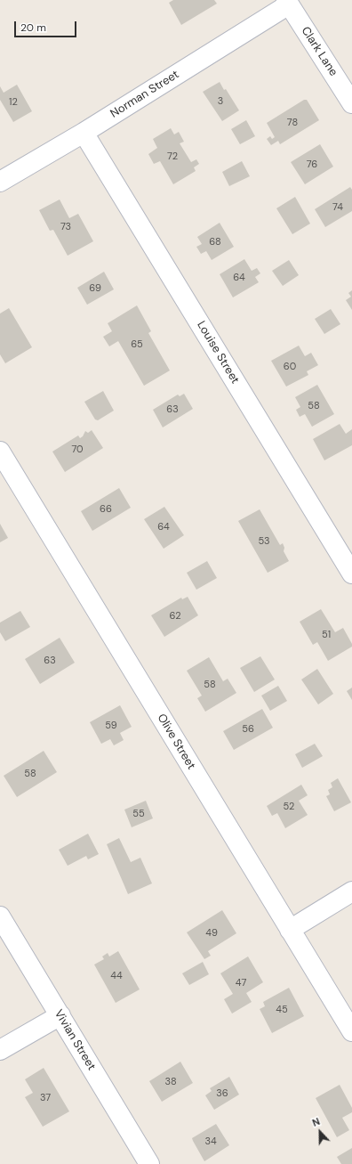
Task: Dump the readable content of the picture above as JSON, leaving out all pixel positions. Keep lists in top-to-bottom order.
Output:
{
  "streets": {
    "street": [
      "Clark Lane",
      "Norman Street",
      "Louise Street",
      "Olive Street",
      "Vivian Street"
    ]
  },
  "crossings": [
    ["Clark Lane", "Norman Street"],
    ["Norman Street", "Louise Street"]
  ],
  "house_numbers": [
    "3",
    "12",
    "78",
    "72",
    "76",
    "74",
    "73",
    "68",
    "64",
    "69",
    "65",
    "60",
    "58",
    "63",
    "70",
    "66",
    "64",
    "53",
    "62",
    "51",
    "63",
    "58",
    "59",
    "56",
    "58",
    "52",
    "55",
    "49",
    "44",
    "47",
    "45",
    "38",
    "36",
    "37",
    "34"
  ],
  "scale_bar": "20 m",
  "north": "top"
}
